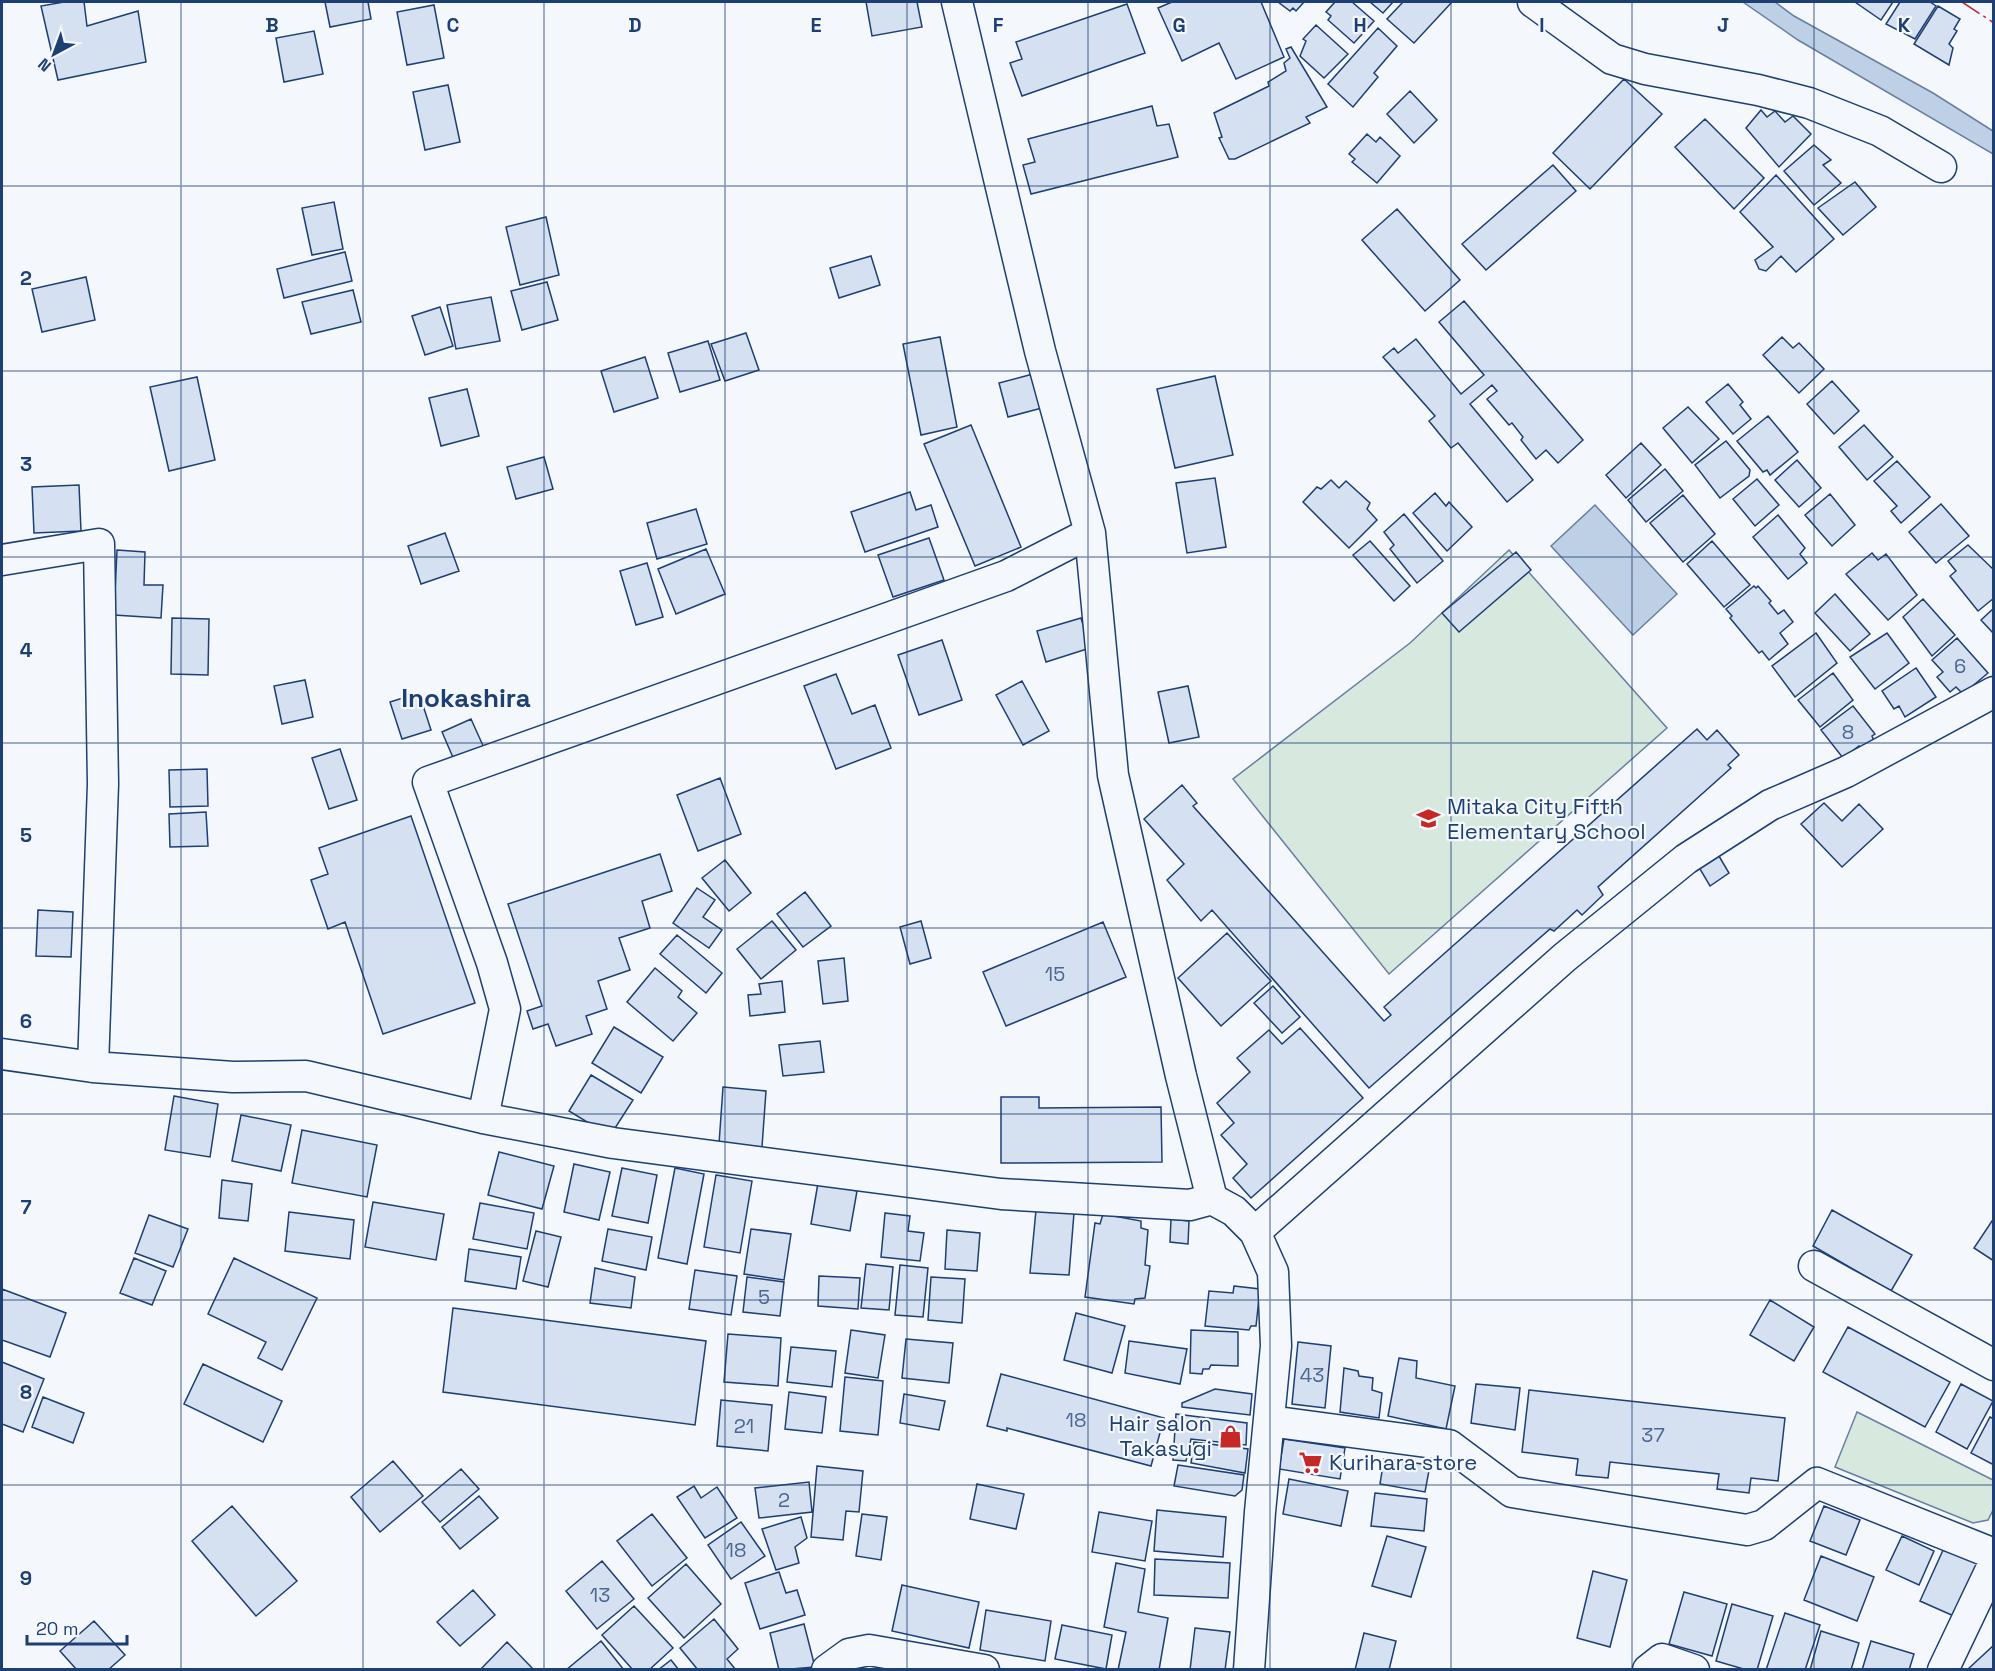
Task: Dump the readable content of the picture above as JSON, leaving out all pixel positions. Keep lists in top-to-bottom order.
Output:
{
  "districts": ["Inokashira"],
  "places": {
    "school or university": ["Mitaka City Fifth Elementary School"],
    "shop": ["Hair salon Takasugi"],
    "supermarket": ["Kurihara store"]
  },
  "house_numbers": [
    "6",
    "8",
    "15",
    "5",
    "43",
    "18",
    "21",
    "37",
    "2",
    "18",
    "13"
  ],
  "scale_bar": "20 m",
  "north": "bottom left",
  "grid": {
    "columns": [
      "B",
      "C",
      "D",
      "E",
      "F",
      "G",
      "H",
      "I",
      "J",
      "K"
    ],
    "rows": [
      "2",
      "3",
      "4",
      "5",
      "6",
      "7",
      "8",
      "9"
    ]
  }
}
